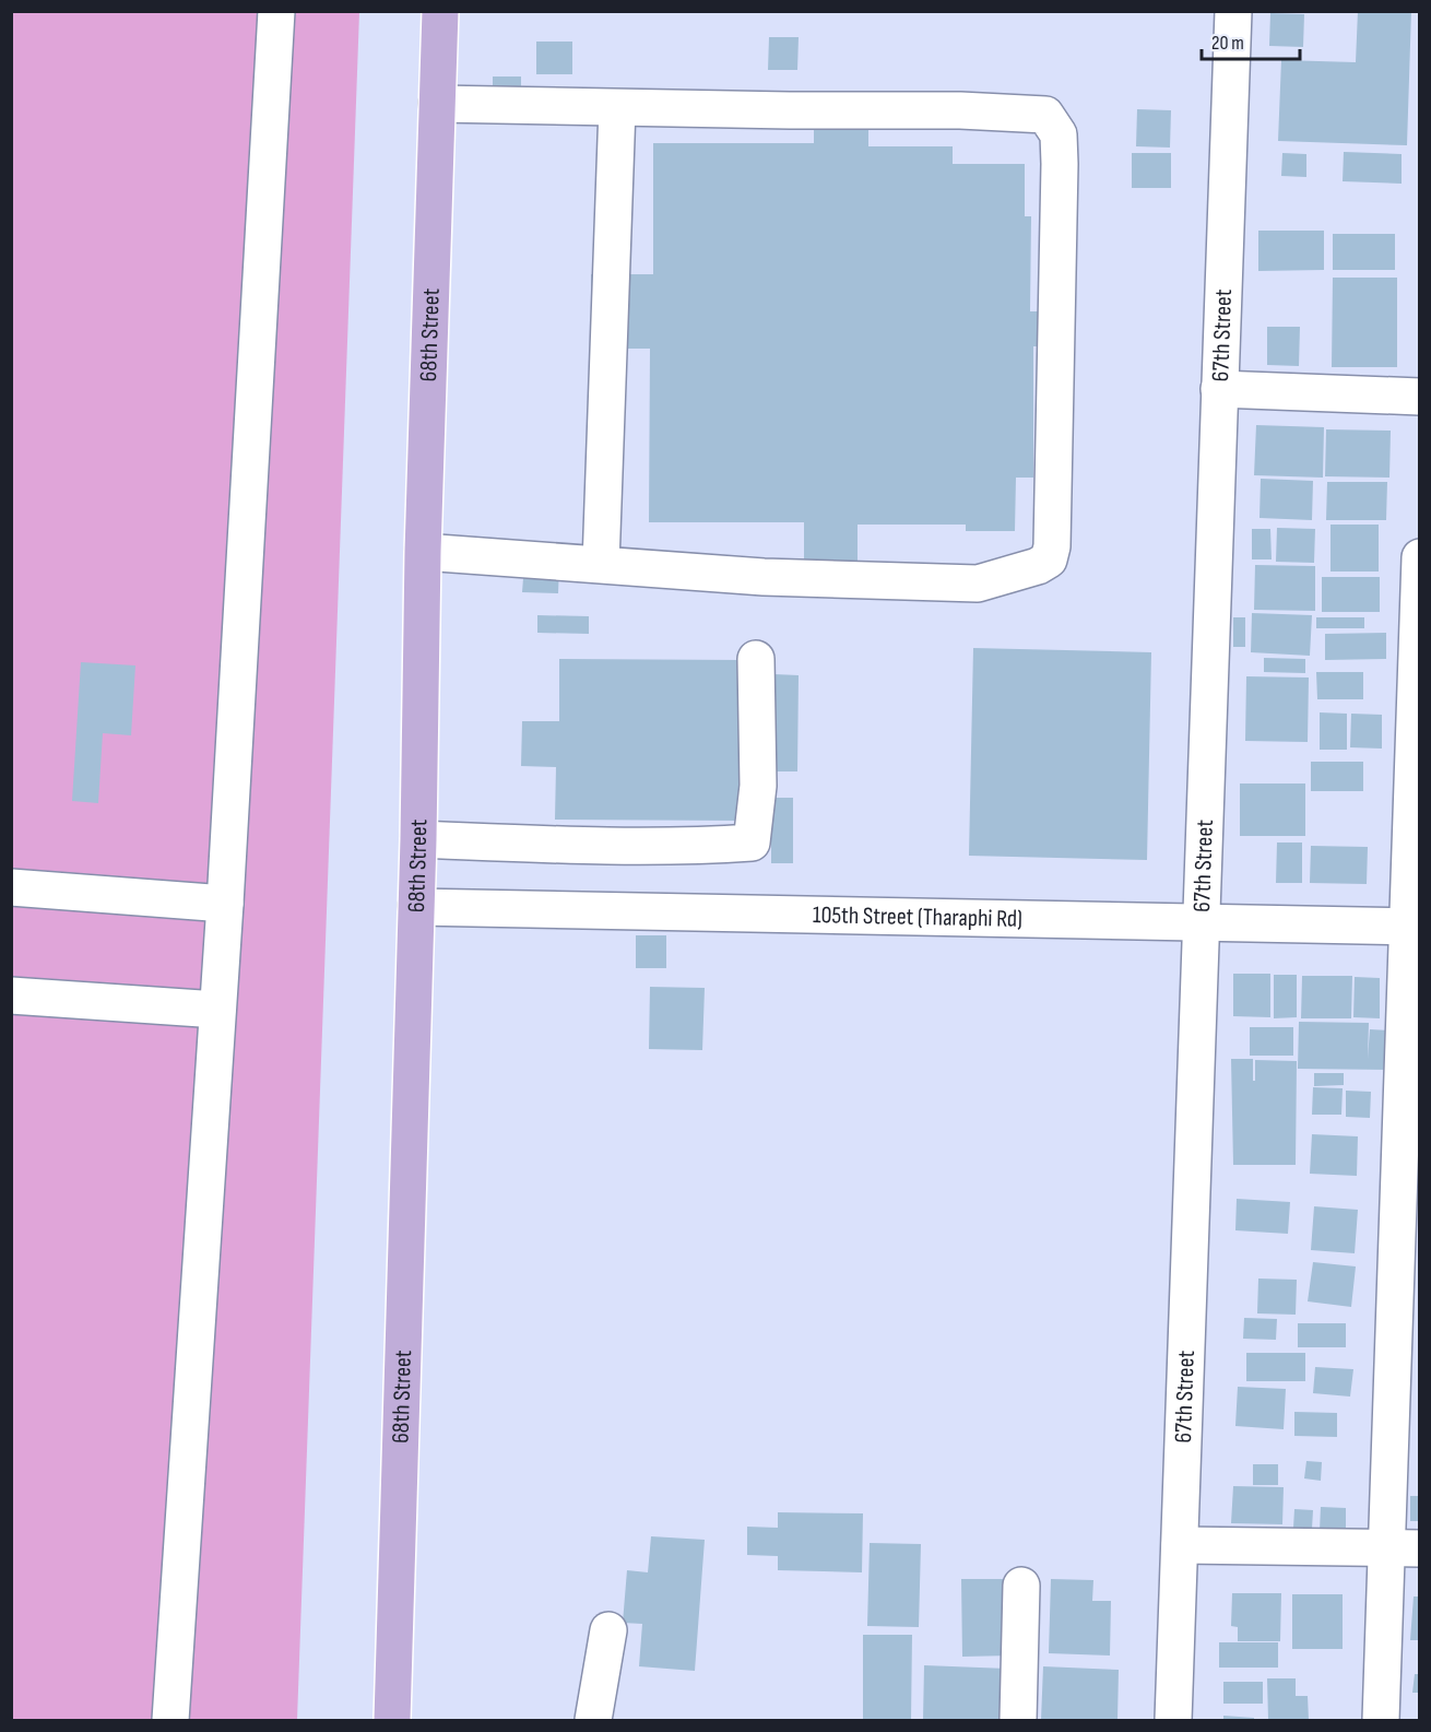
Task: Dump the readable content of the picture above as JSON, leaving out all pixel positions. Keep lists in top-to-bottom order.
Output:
{
  "streets": {
    "main road": ["68th Street"],
    "street": ["67th Street", "105th Street (Tharaphi Rd)"]
  },
  "crossings": [
    ["68th Street", "105th Street (Tharaphi Rd)"],
    ["67th Street", "105th Street (Tharaphi Rd)"]
  ],
  "scale_bar": "20 m"
}
